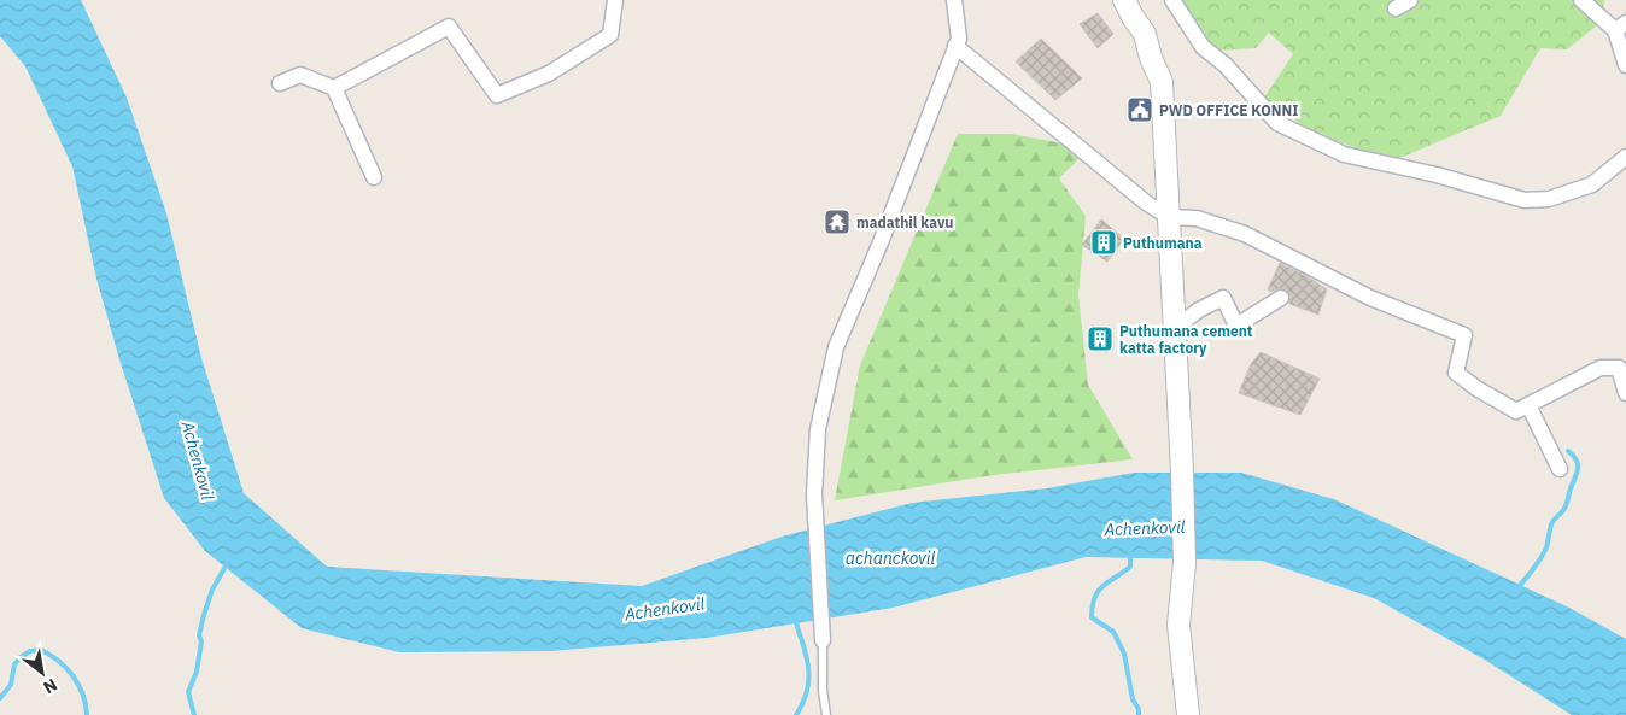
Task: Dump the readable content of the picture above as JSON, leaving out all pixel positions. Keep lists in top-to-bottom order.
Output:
{
  "water": ["Achenkovil", "achanckovil"],
  "places": {
    "public building": ["PWD OFFICE KONNI"],
    "temple": ["madathil kavu"],
    "building": ["Puthumana", "Puthumana cement katta factory"]
  },
  "north": "bottom right"
}
